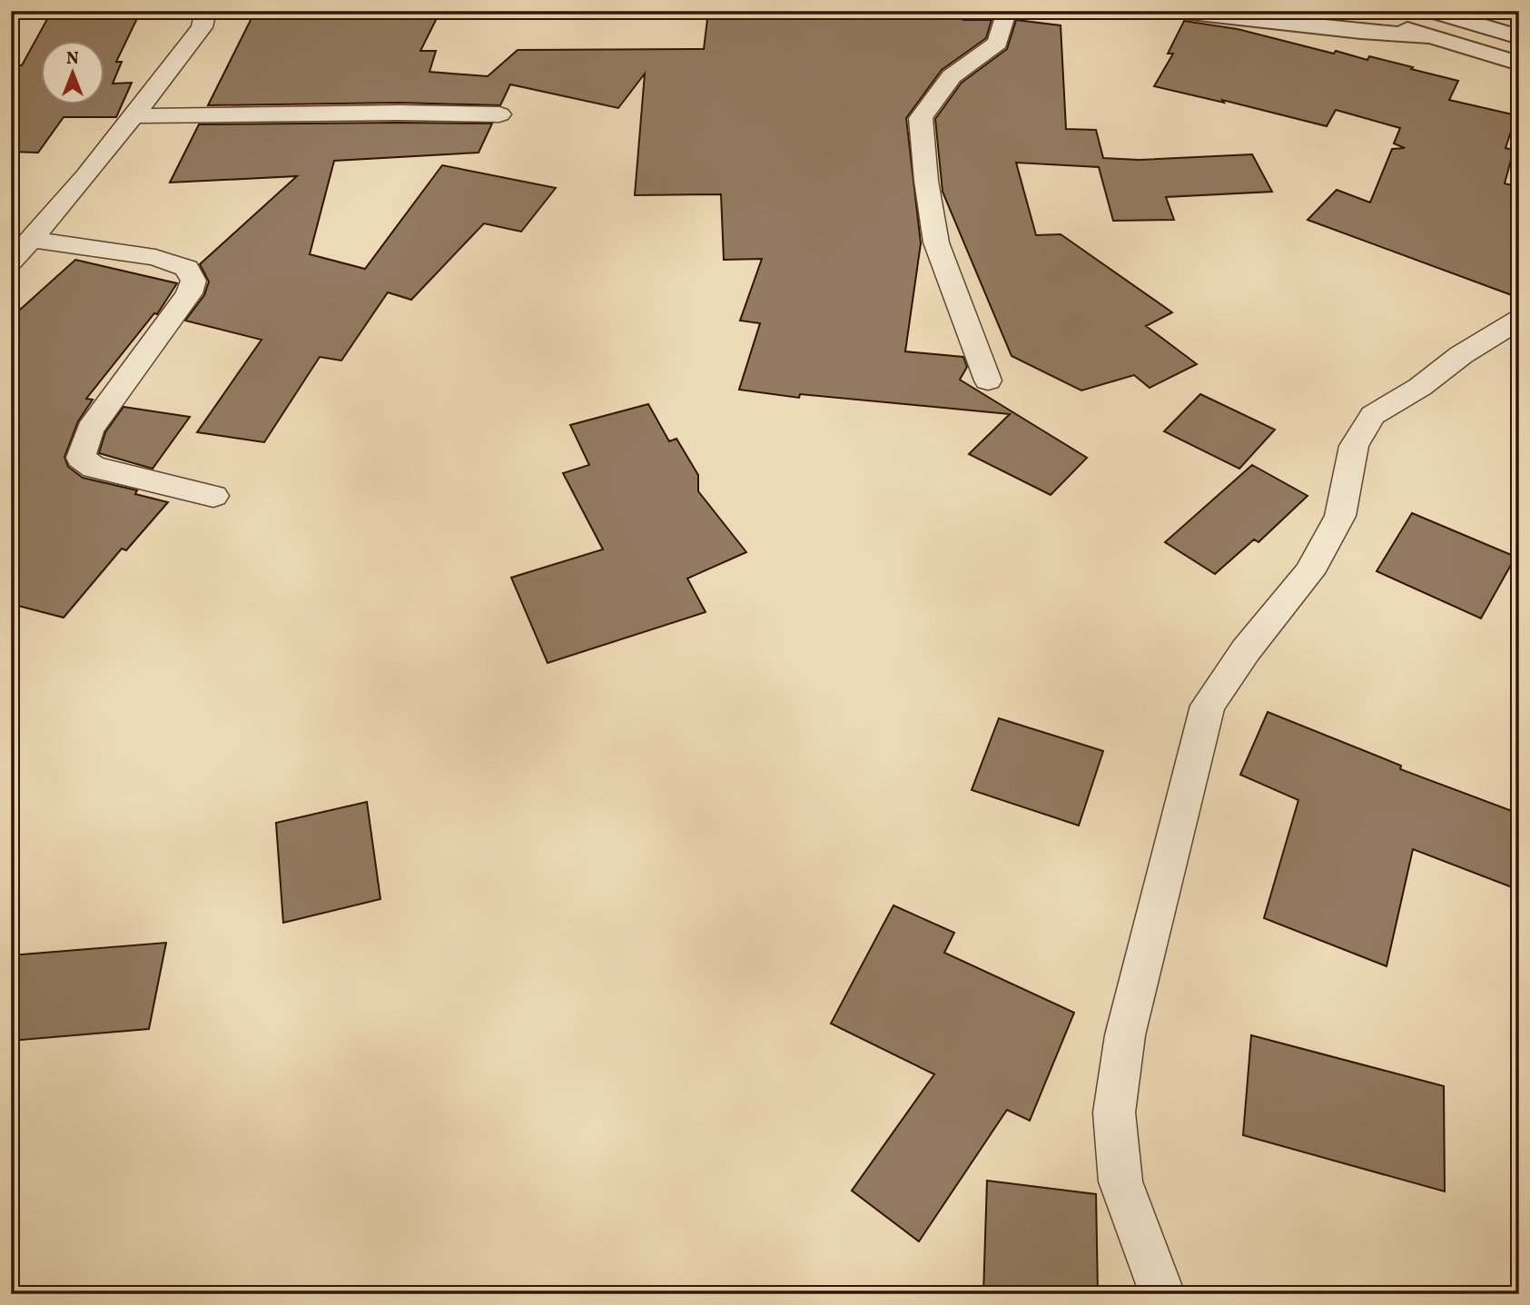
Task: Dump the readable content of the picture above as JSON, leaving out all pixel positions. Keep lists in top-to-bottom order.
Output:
{
  "north": "top"
}
